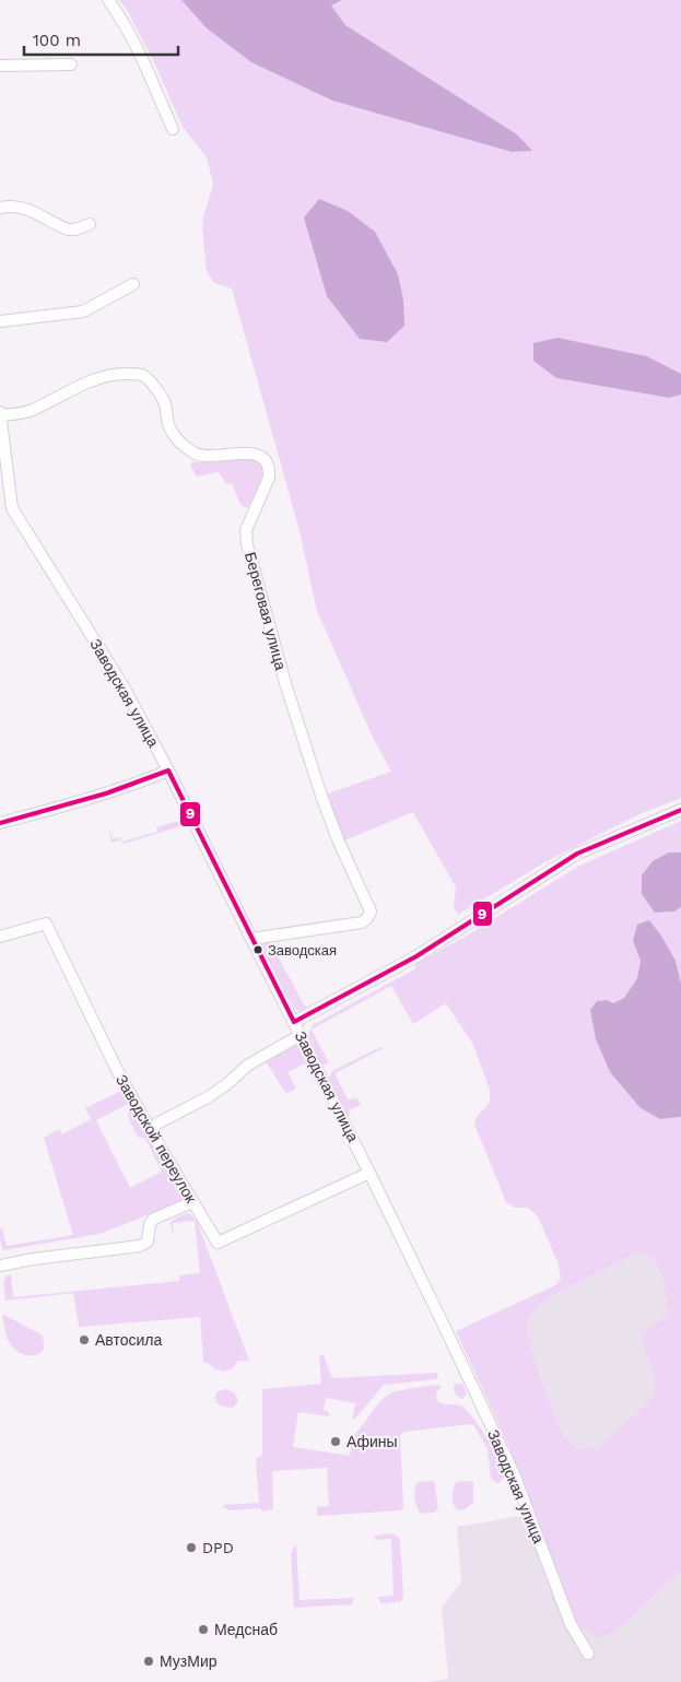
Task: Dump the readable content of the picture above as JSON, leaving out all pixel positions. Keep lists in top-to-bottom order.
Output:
{
  "streets": {
    "street": ["Береговая улица", "Заводская улица", "Заводской переулок"]
  },
  "crossings": [
    ["Береговая улица", "Заводская улица"],
    ["Заводская улица", "Заводской переулок"]
  ],
  "places": [
    "Заводская",
    "Автосила",
    "Афины",
    "DPD",
    "Медснаб",
    "МузМир"
  ],
  "lines": ["transit line 9"],
  "scale_bar": "100 m"
}
